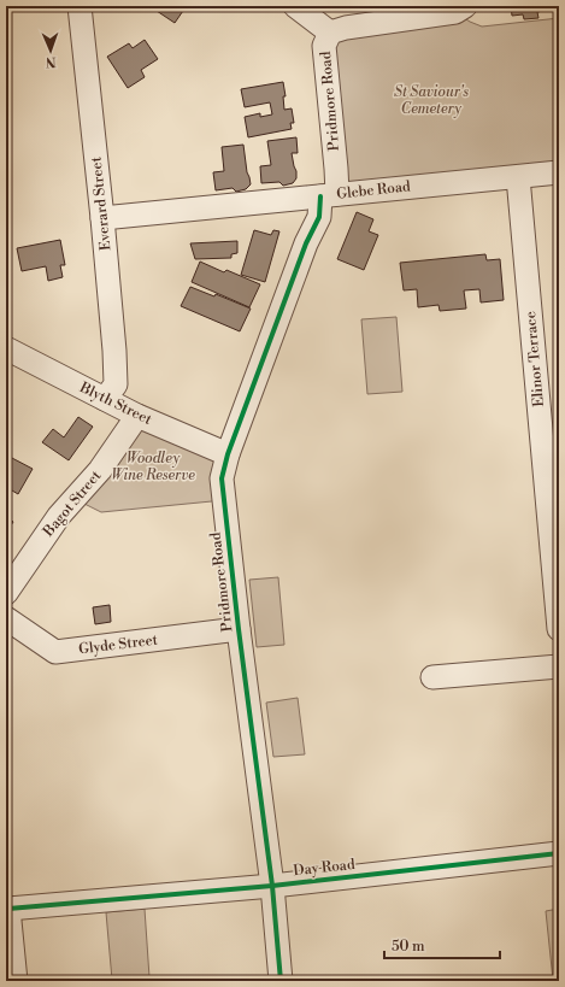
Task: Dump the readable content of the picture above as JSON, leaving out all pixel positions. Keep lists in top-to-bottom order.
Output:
{
  "streets": {
    "street": [
      "Pridmore Road",
      "Glebe Road",
      "Everard Street",
      "Elinor Terrace",
      "Blyth Street",
      "Bagot Street",
      "Glyde Street",
      "Day Road"
    ]
  },
  "crossings": [
    ["Pridmore Road", "Glebe Road"],
    ["Pridmore Road", "Blyth Street"],
    ["Pridmore Road", "Glyde Street"],
    ["Pridmore Road", "Day Road"],
    ["Glebe Road", "Everard Street"],
    ["Glebe Road", "Elinor Terrace"],
    ["Everard Street", "Blyth Street"],
    ["Blyth Street", "Bagot Street"]
  ],
  "parks": ["St Saviour's Cemetery", "Woodley Wine Reserve"],
  "scale_bar": "50 m",
  "north": "bottom"
}
